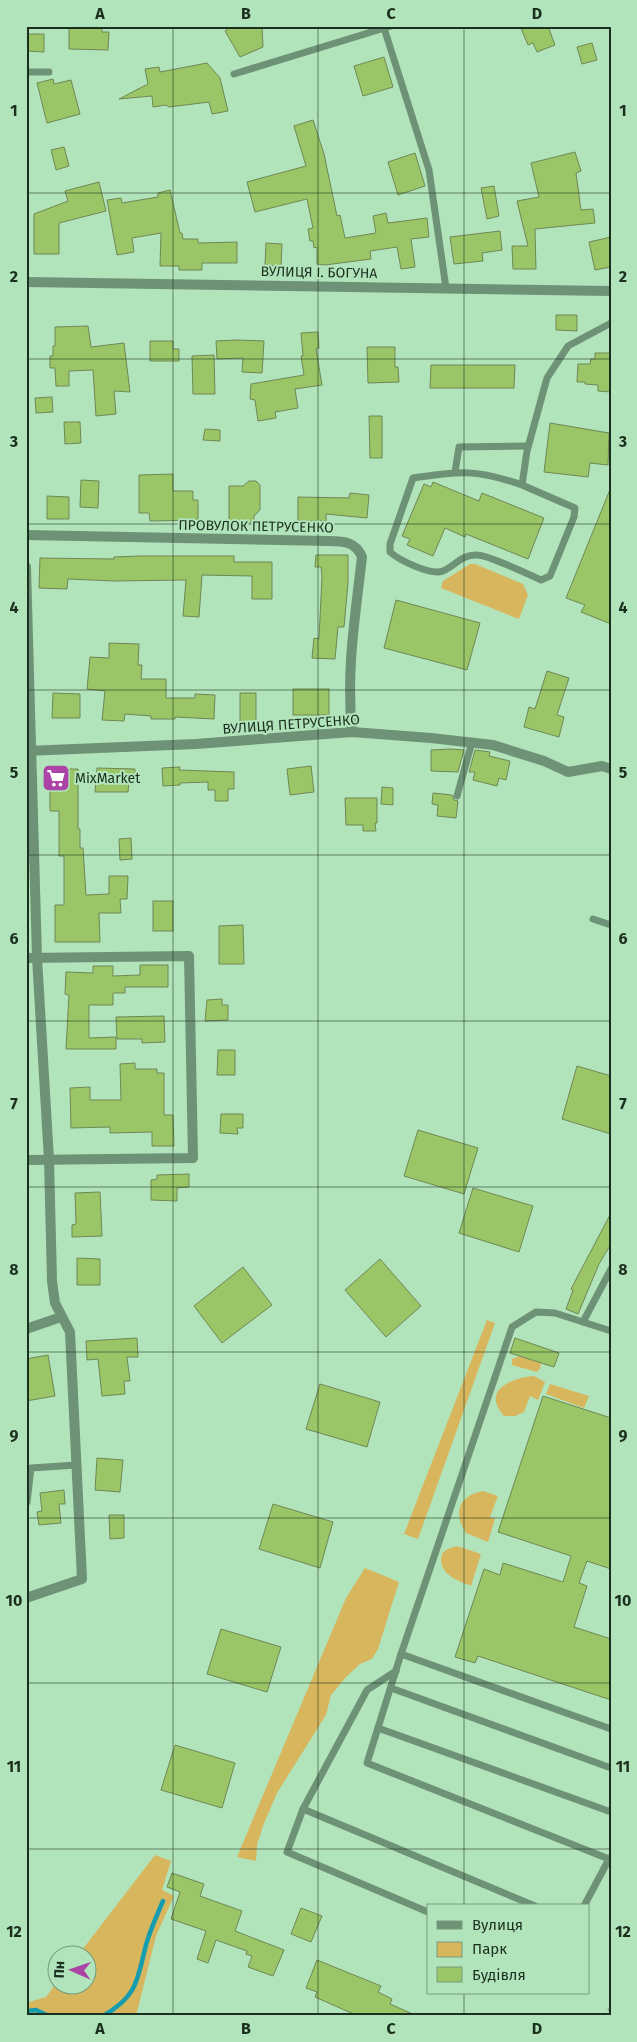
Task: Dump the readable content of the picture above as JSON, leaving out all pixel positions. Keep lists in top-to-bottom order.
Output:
{
  "streets": {
    "street": ["ВУЛИЦЯ І. БОГУНА", "ПРОВУЛОК ПЕТРУСЕНКО", "ВУЛИЦЯ ПЕТРУСЕНКО"]
  },
  "crossings": [
    ["ПРОВУЛОК ПЕТРУСЕНКО", "ВУЛИЦЯ ПЕТРУСЕНКО"]
  ],
  "places": {
    "supermarket": ["MixMarket"]
  },
  "legend": ["Вулиця", "Парк", "Будівля"],
  "north": "left",
  "grid": {
    "columns": [
      "A",
      "B",
      "C",
      "D"
    ],
    "rows": [
      "1",
      "2",
      "3",
      "4",
      "5",
      "6",
      "7",
      "8",
      "9",
      "10",
      "11",
      "12"
    ]
  }
}
